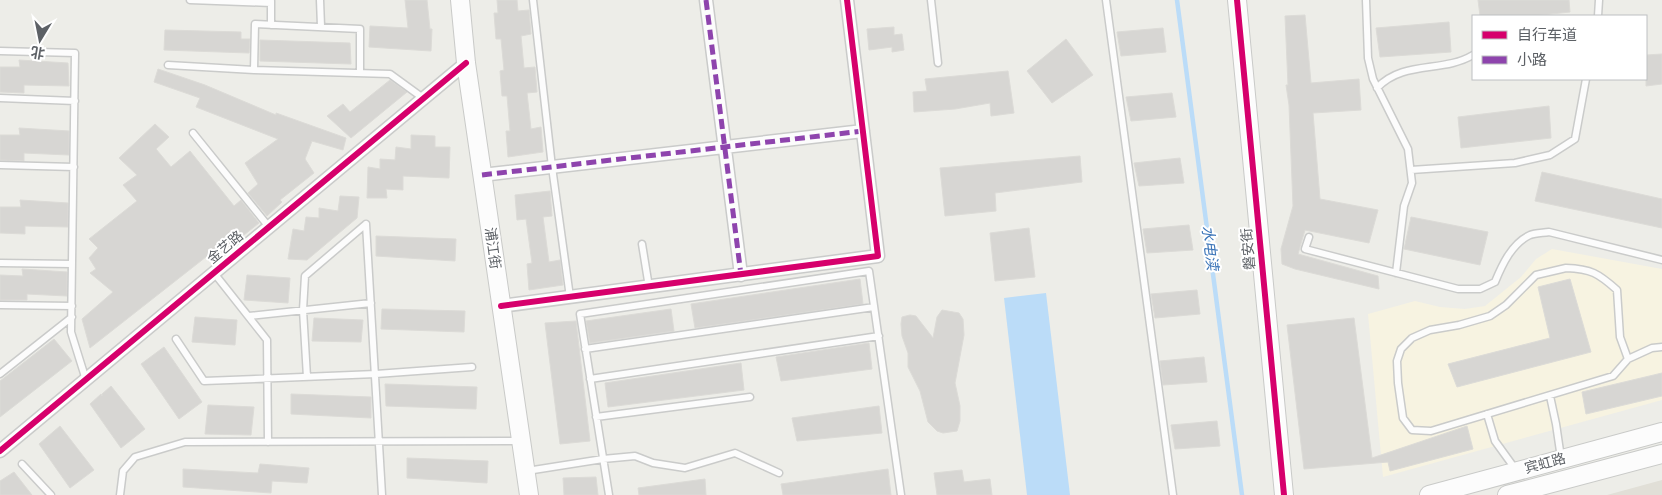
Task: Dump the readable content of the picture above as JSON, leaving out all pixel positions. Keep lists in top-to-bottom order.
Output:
{
  "streets": {
    "street": [
      "金艺路",
      "浦江街",
      "磐安街",
      "宾虹路"
    ]
  },
  "crossings": [
    ["金艺路", "浦江街"]
  ],
  "water": ["水电渎"],
  "legend": ["自行车道", "小路"],
  "north": "bottom"
}
